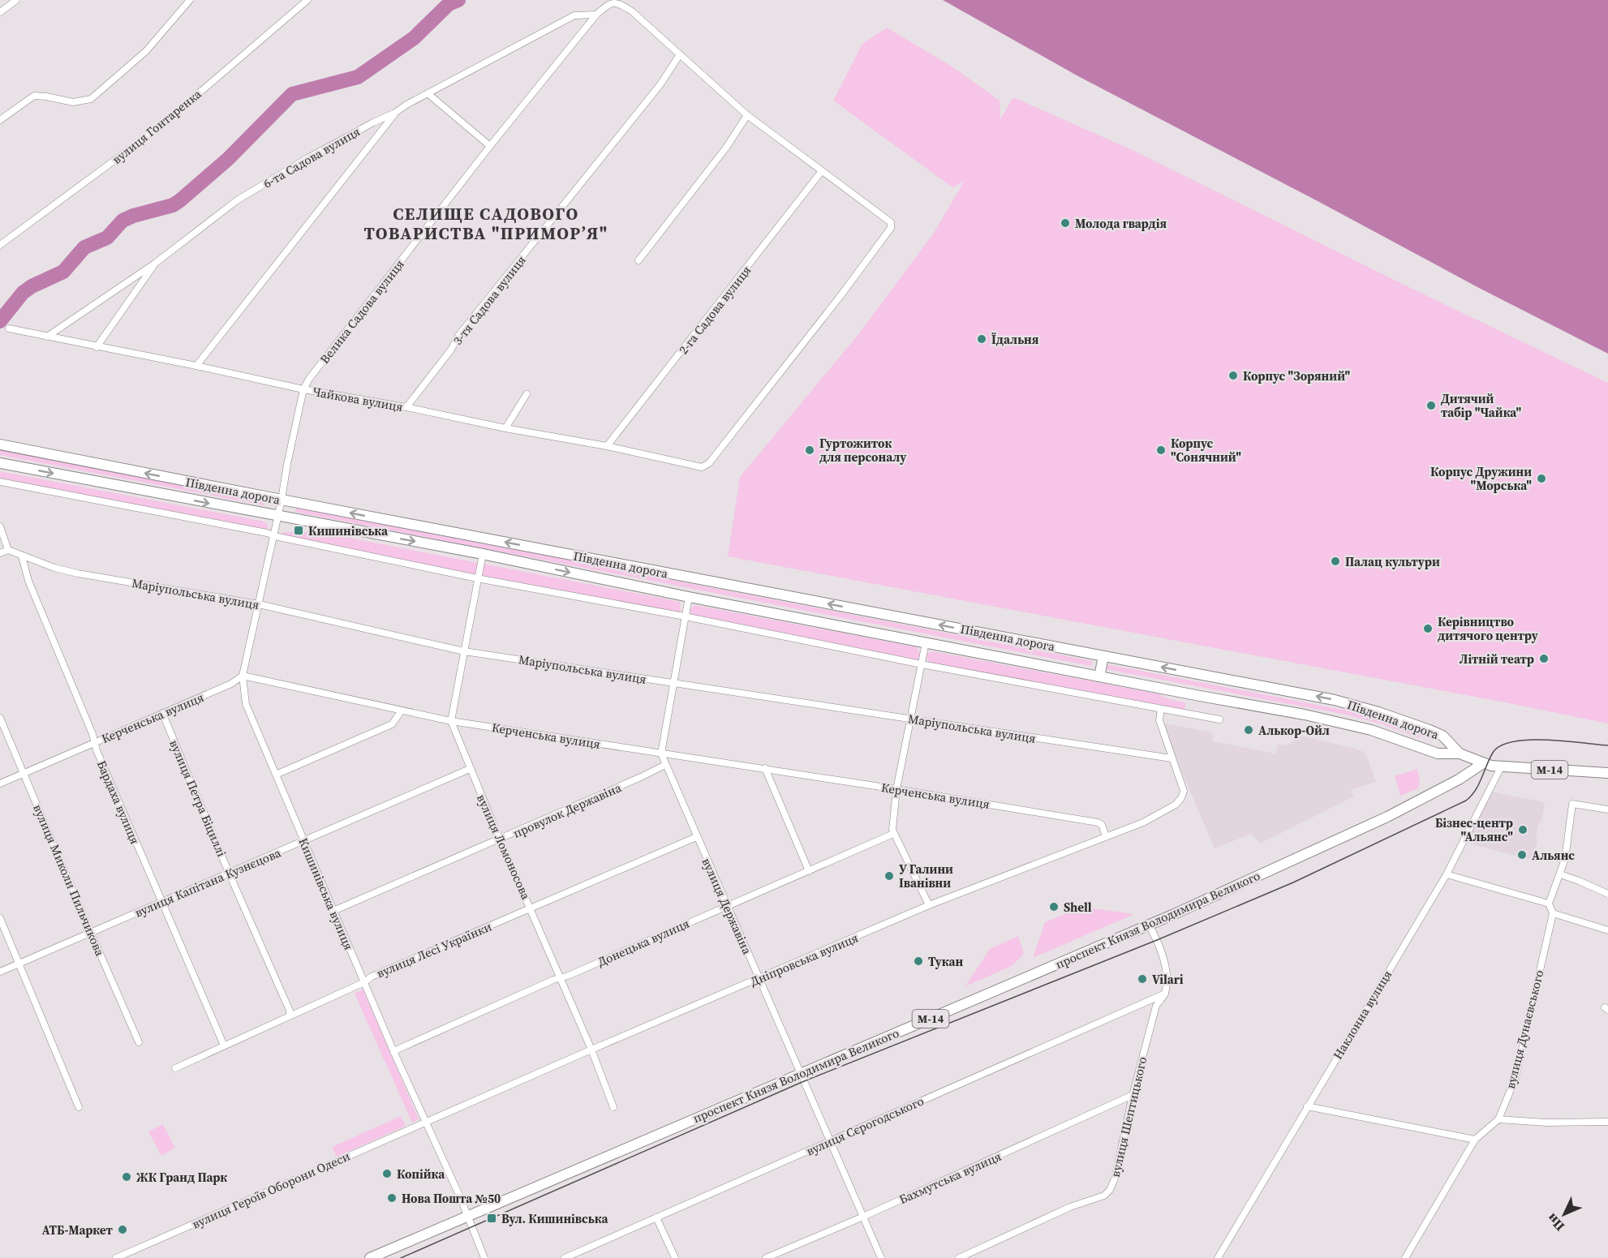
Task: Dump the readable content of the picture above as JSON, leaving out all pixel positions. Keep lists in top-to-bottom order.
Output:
{
  "streets": {
    "main road": ["Південна дорога", "М-14", "проспект Князя Володимира Великого"],
    "street": [
      "вулиця Гонтаренка",
      "6-та Садова вулиця",
      "3-тя Садова вулиця",
      "2-га Садова вулиця",
      "Велика Садова вулиця",
      "Чайкова вулиця",
      "Маріупольська вулиця",
      "Керченська вулиця",
      "вулиця Петра Біциллі",
      "Бардаха вулиця",
      "провулок Державіна",
      "вулиця Ломоносова",
      "вулиця Миколи Пильчикова",
      "вулиця Капітана Кузнєцова",
      "Кишинівська вулиця",
      "вулиця Державіна",
      "Донецька вулиця",
      "вулиця Лесі Українки",
      "Дніпровська вулиця",
      "Наклонна вулиця",
      "вулиця Дунаєвського",
      "вулиця Шептицького",
      "вулиця Сєрогодського",
      "Бахмутська вулиця",
      "вулиця Героїв Оборони Одеси"
    ]
  },
  "crossings": [
    ["6-та Садова вулиця", "Велика Садова вулиця"],
    ["6-та Садова вулиця", "Чайкова вулиця"],
    ["3-тя Садова вулиця", "Чайкова вулиця"],
    ["2-га Садова вулиця", "Чайкова вулиця"],
    ["Велика Садова вулиця", "Чайкова вулиця"],
    ["Велика Садова вулиця", "Південна дорога"],
    ["Велика Садова вулиця", "Кишинівська вулиця"],
    ["Південна дорога", "М-14"],
    ["Південна дорога", "Кишинівська вулиця"],
    ["Південна дорога", "вулиця Державіна"],
    ["Маріупольська вулиця", "Бардаха вулиця"],
    ["Маріупольська вулиця", "Кишинівська вулиця"],
    ["Маріупольська вулиця", "вулиця Державіна"],
    ["Маріупольська вулиця", "Дніпровська вулиця"],
    ["Керченська вулиця", "вулиця Петра Біциллі"],
    ["Керченська вулиця", "Бардаха вулиця"],
    ["Керченська вулиця", "вулиця Ломоносова"],
    ["Керченська вулиця", "вулиця Миколи Пильчикова"],
    ["Керченська вулиця", "Кишинівська вулиця"],
    ["Керченська вулиця", "вулиця Державіна"],
    ["Керченська вулиця", "Дніпровська вулиця"],
    ["М-14", "проспект Князя Володимира Великого"],
    ["М-14", "Наклонна вулиця"],
    ["вулиця Петра Біциллі", "вулиця Капітана Кузнєцова"],
    ["вулиця Петра Біциллі", "вулиця Лесі Українки"],
    ["Бардаха вулиця", "вулиця Капітана Кузнєцова"],
    ["Бардаха вулиця", "вулиця Лесі Українки"],
    ["провулок Державіна", "вулиця Ломоносова"],
    ["провулок Державіна", "Кишинівська вулиця"],
    ["провулок Державіна", "вулиця Державіна"],
    ["вулиця Ломоносова", "вулиця Капітана Кузнєцова"],
    ["вулиця Ломоносова", "Донецька вулиця"],
    ["вулиця Ломоносова", "вулиця Лесі Українки"],
    ["вулиця Ломоносова", "Дніпровська вулиця"],
    ["вулиця Миколи Пильчикова", "вулиця Капітана Кузнєцова"],
    ["вулиця Капітана Кузнєцова", "Кишинівська вулиця"],
    ["Кишинівська вулиця", "проспект Князя Володимира Великого"],
    ["Кишинівська вулиця", "Донецька вулиця"],
    ["Кишинівська вулиця", "вулиця Лесі Українки"],
    ["Кишинівська вулиця", "Дніпровська вулиця"],
    ["Кишинівська вулиця", "вулиця Героїв Оборони Одеси"],
    ["вулиця Державіна", "проспект Князя Володимира Великого"],
    ["вулиця Державіна", "Донецька вулиця"],
    ["вулиця Державіна", "вулиця Лесі Українки"],
    ["вулиця Державіна", "Дніпровська вулиця"],
    ["вулиця Державіна", "вулиця Сєрогодського"],
    ["вулиця Державіна", "Бахмутська вулиця"],
    ["проспект Князя Володимира Великого", "вулиця Шептицького"],
    ["Дніпровська вулиця", "вулиця Героїв Оборони Одеси"],
    ["вулиця Шептицького", "вулиця Сєрогодського"],
    ["вулиця Шептицького", "Бахмутська вулиця"]
  ],
  "districts": ["СЕЛИЩЕ САДОВОГО ТОВАРИСТВА \"ПРИМОР’Я\""],
  "places": {
    "other": [
      "Молода гвардія",
      "Їдальня",
      "Корпус \"Зоряний\"",
      "Дитячий табір \"Чайка\"",
      "Гуртожиток для персоналу",
      "Корпус \"Сонячний\"",
      "Корпус Дружини \"Морська\"",
      "Палац культури",
      "Керівництво дитячого центру",
      "Літній театр",
      "Алькор-Ойл",
      "Бізнес-центр \"Альянс\"",
      "Альянс",
      "У Галини Іванівни",
      "Shell",
      "Тукан",
      "Vilari",
      "Копійка",
      "ЖК Гранд Парк",
      "Нова Пошта №50",
      "АТБ-Маркет"
    ],
    "transit": ["Кишинівська", "Вул. Кишинівська"]
  },
  "north": "bottom left"
}
